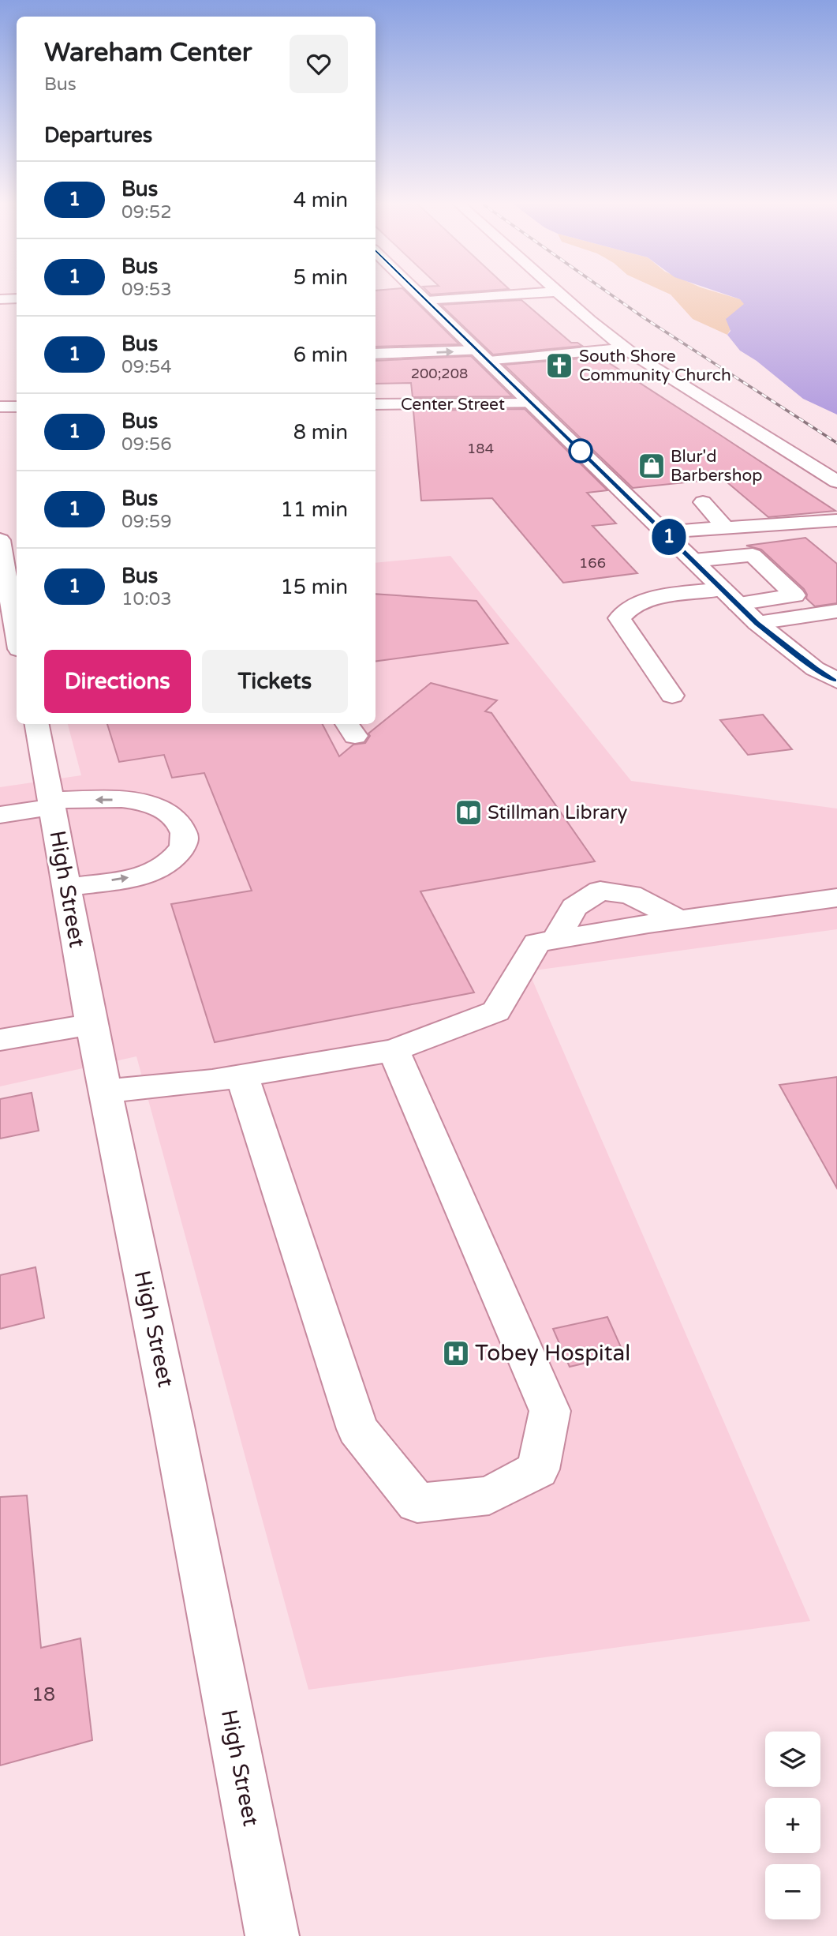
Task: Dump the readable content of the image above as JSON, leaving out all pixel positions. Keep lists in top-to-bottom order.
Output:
{
  "streets": {
    "street": ["Center Street", "High Street"]
  },
  "places": {
    "church": ["South Shore Community Church"],
    "shop": ["Blur'd Barbershop"],
    "library": ["Stillman Library"],
    "hospital": ["Tobey Hospital"]
  },
  "lines": ["bus line 1"],
  "house_numbers": [
    "200;208",
    "184",
    "166",
    "18"
  ],
  "page": {
    "on_map": "1",
    "heading": [
      ["Wareham Center", "Bus"],
      "Departures"
    ],
    "list": [
      {
        "mark": "1",
        "name": "Bus",
        "note": "09:52",
        "value": "4 min"
      },
      {
        "mark": "1",
        "name": "Bus",
        "note": "09:53",
        "value": "5 min"
      },
      {
        "mark": "1",
        "name": "Bus",
        "note": "09:54",
        "value": "6 min"
      },
      {
        "mark": "1",
        "name": "Bus",
        "note": "09:56",
        "value": "8 min"
      },
      {
        "mark": "1",
        "name": "Bus",
        "note": "09:59",
        "value": "11 min"
      },
      {
        "mark": "1",
        "name": "Bus",
        "note": "10:03",
        "value": "15 min"
      }
    ],
    "buttons": ["Directions", "Tickets"],
    "map_buttons": ["+", "−"]
  }
}
